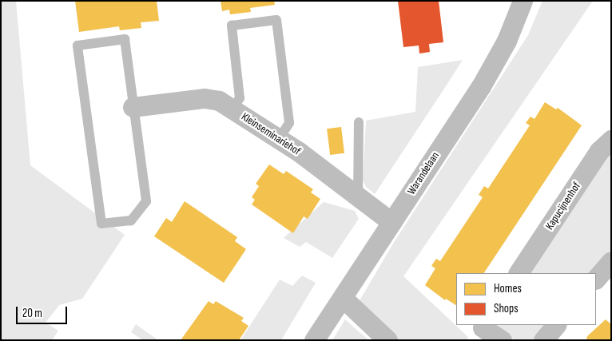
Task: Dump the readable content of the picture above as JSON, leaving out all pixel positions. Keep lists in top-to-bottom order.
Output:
{
  "streets": {
    "street": ["Kleinseminariehof", "Warandelaan", "Kapucijnenhof"]
  },
  "crossings": [
    ["Kleinseminariehof", "Warandelaan"]
  ],
  "legend": ["Homes", "Shops"],
  "scale_bar": "20 m"
}
